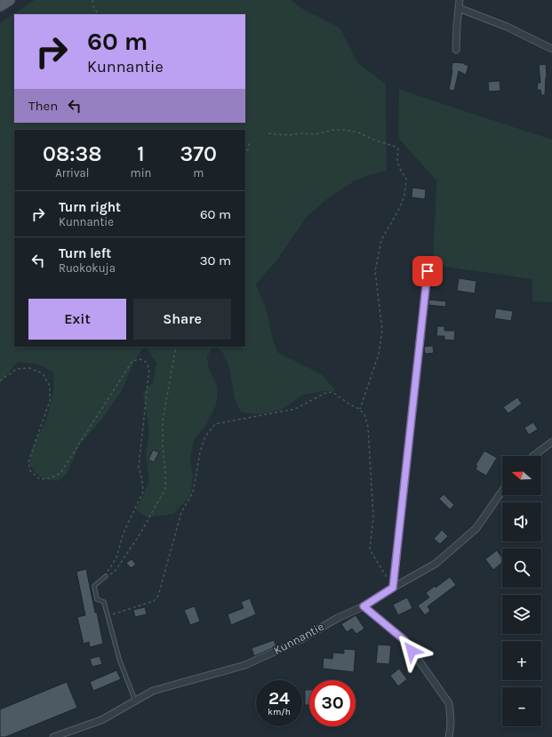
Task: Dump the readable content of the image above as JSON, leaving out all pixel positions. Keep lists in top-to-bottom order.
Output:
{
  "streets": {
    "street": ["Kunnantie"]
  },
  "north": "left",
  "page": {
    "turn": ["60 m", "Kunnantie"],
    "then": "Then",
    "eta": [
      "08:38",
      "Arrival",
      "1",
      "min",
      "370",
      "m"
    ],
    "list": [
      {
        "name": "Turn right",
        "note": "Kunnantie",
        "value": "60 m"
      },
      {
        "name": "Turn left",
        "note": "Ruokokuja",
        "value": "30 m"
      }
    ],
    "buttons": ["Exit", "Share"],
    "map_buttons": ["+", "−"],
    "speed": "24 km/h",
    "limit": "30"
  }
}
